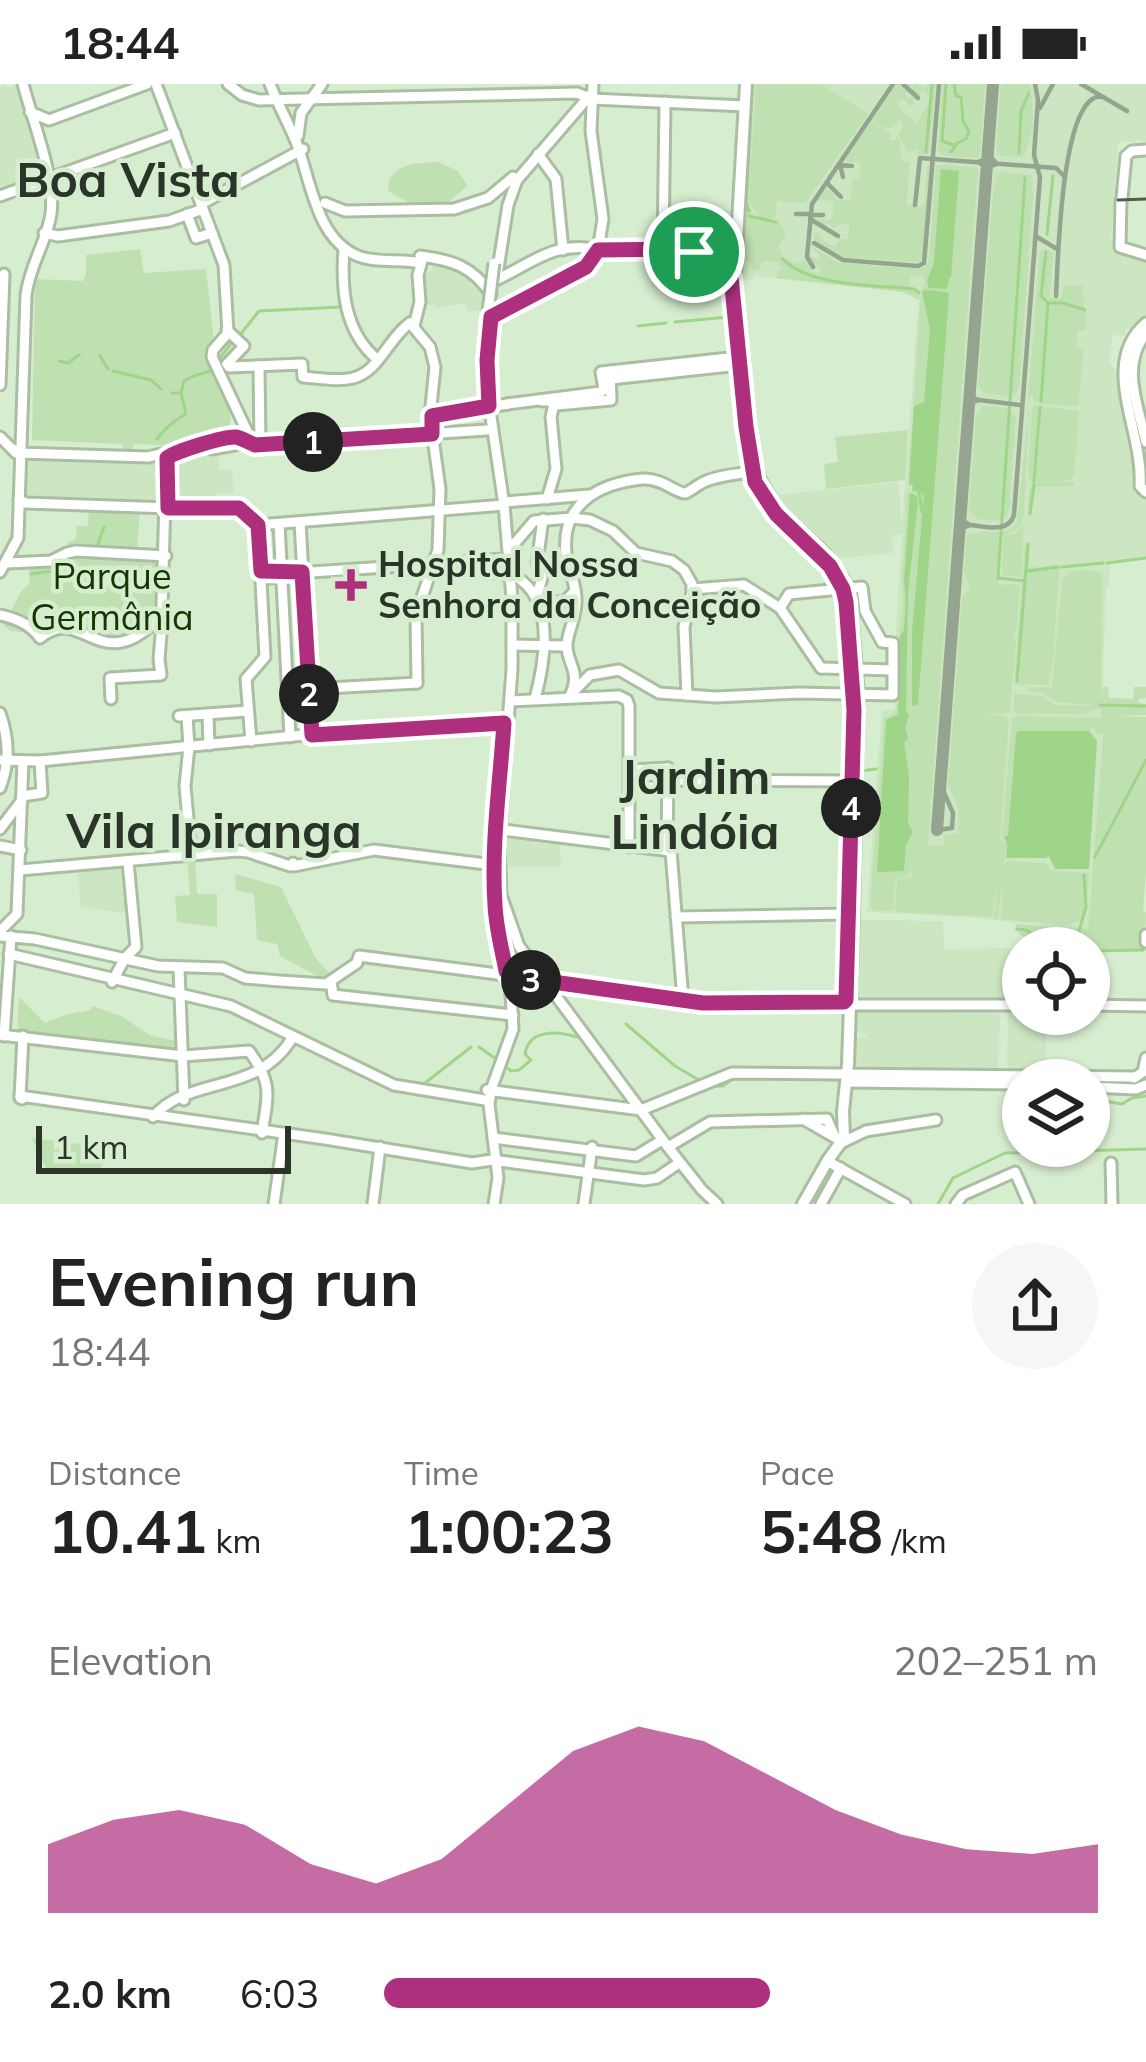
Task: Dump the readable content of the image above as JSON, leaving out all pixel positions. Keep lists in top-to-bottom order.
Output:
{
  "districts": ["Boa Vista", "Jardim Lindóia", "Vila Ipiranga"],
  "parks": ["Parque Germânia"],
  "places": {
    "health": ["Hospital Nossa Senhora da Conceição"]
  },
  "scale_bar": "1 km",
  "page": {
    "status": "18:44",
    "pins": [
      "1",
      "2",
      "4",
      "3"
    ],
    "scale": "1 km",
    "heading": ["Evening run", "18:44"],
    "stats": [
      ["Distance", "10.41 km"],
      ["Time", "1:00:23"],
      ["Pace", "5:48 /km"]
    ],
    "chart": ["Elevation", "202–251 m"],
    "list": [
      {
        "name": "2.0 km",
        "note": "6:03"
      }
    ]
  }
}
